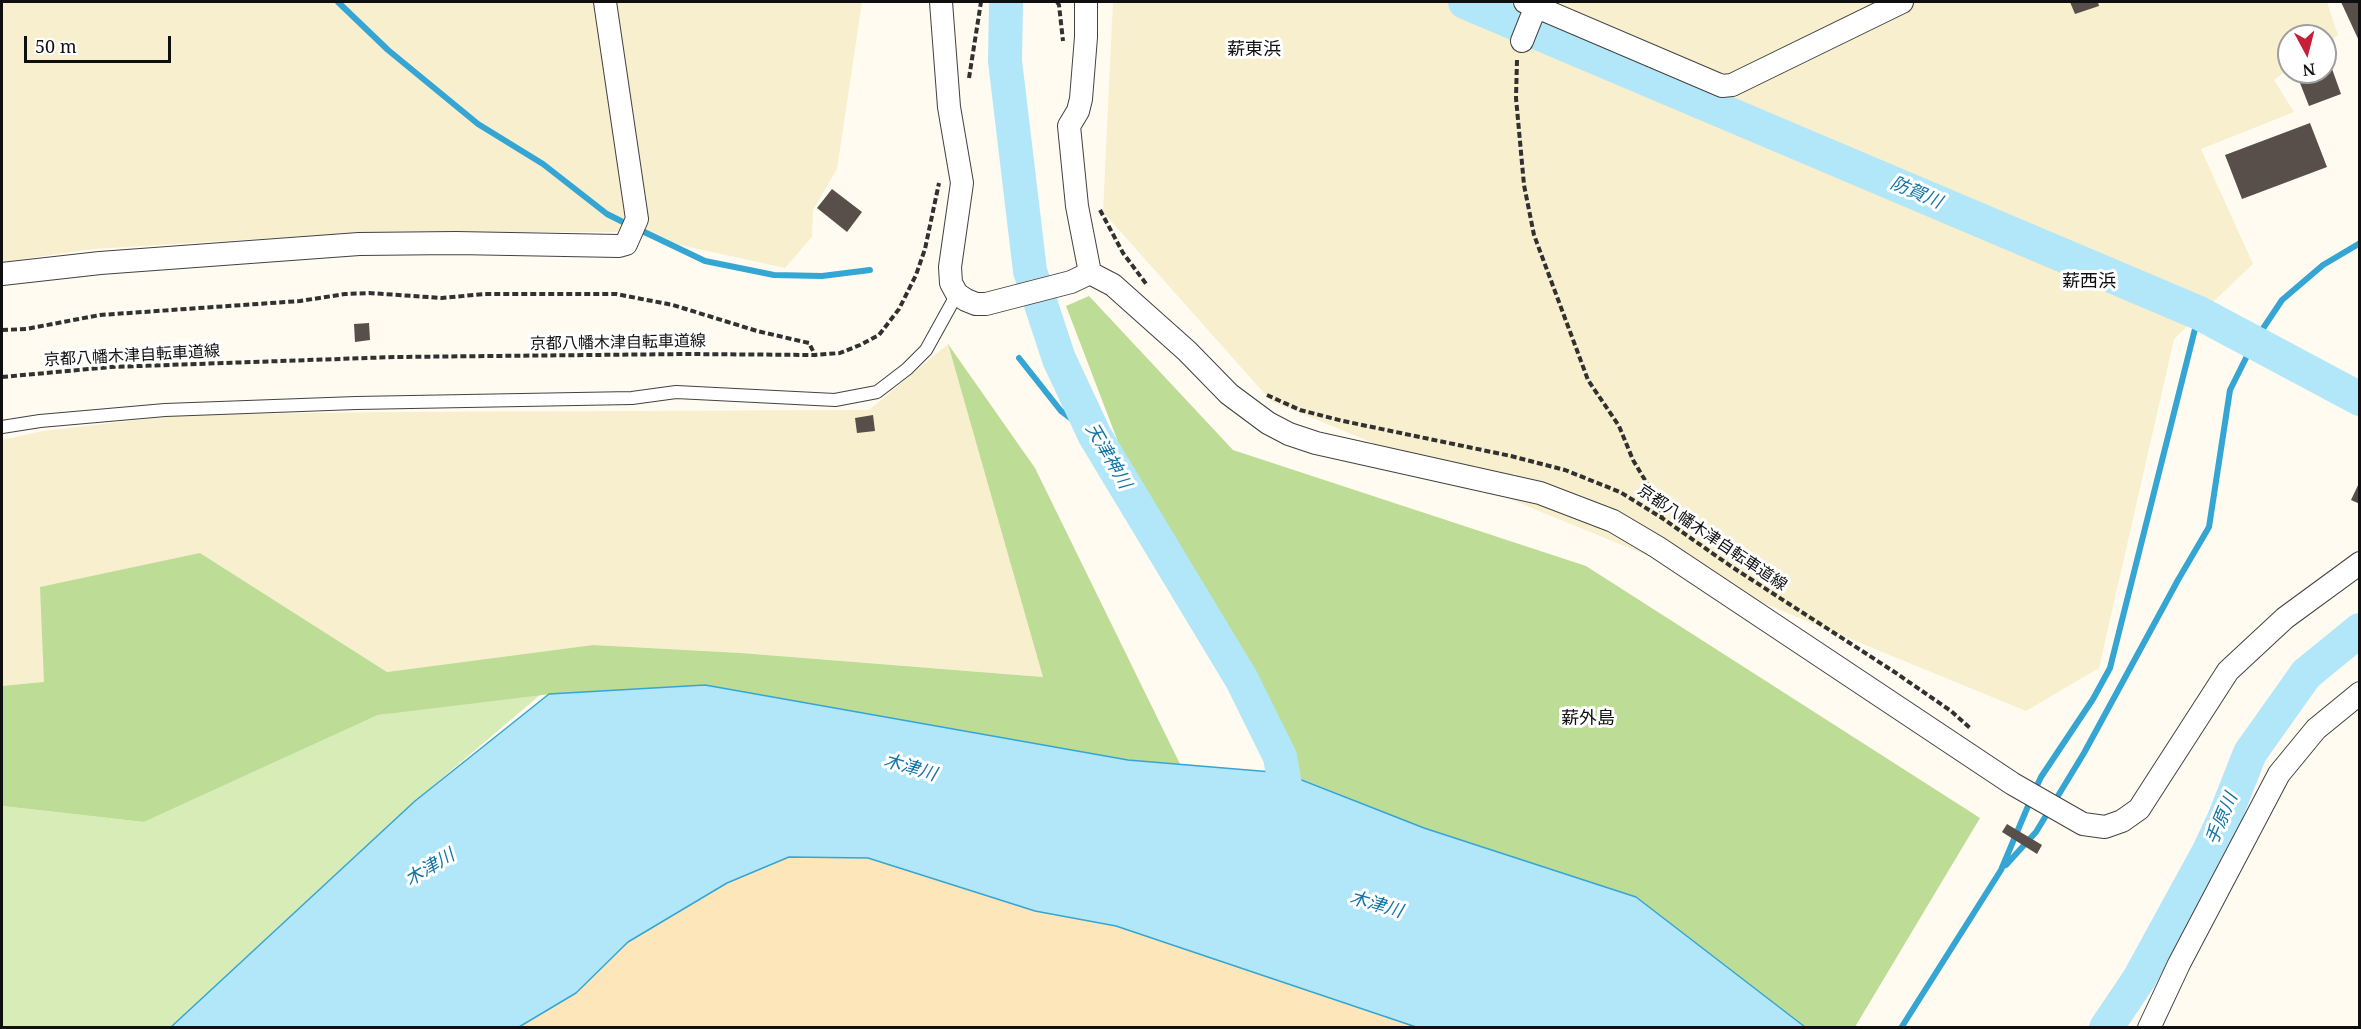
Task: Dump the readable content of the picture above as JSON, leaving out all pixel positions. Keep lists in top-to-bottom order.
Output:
{
  "streets": {
    "path": ["京都八幡木津自転車道線"]
  },
  "districts": ["薪東浜", "薪西浜", "薪外島"],
  "water": [
    "防賀川",
    "天津神川",
    "木津川",
    "手原川"
  ],
  "scale_bar": "50 m",
  "north": "bottom"
}
